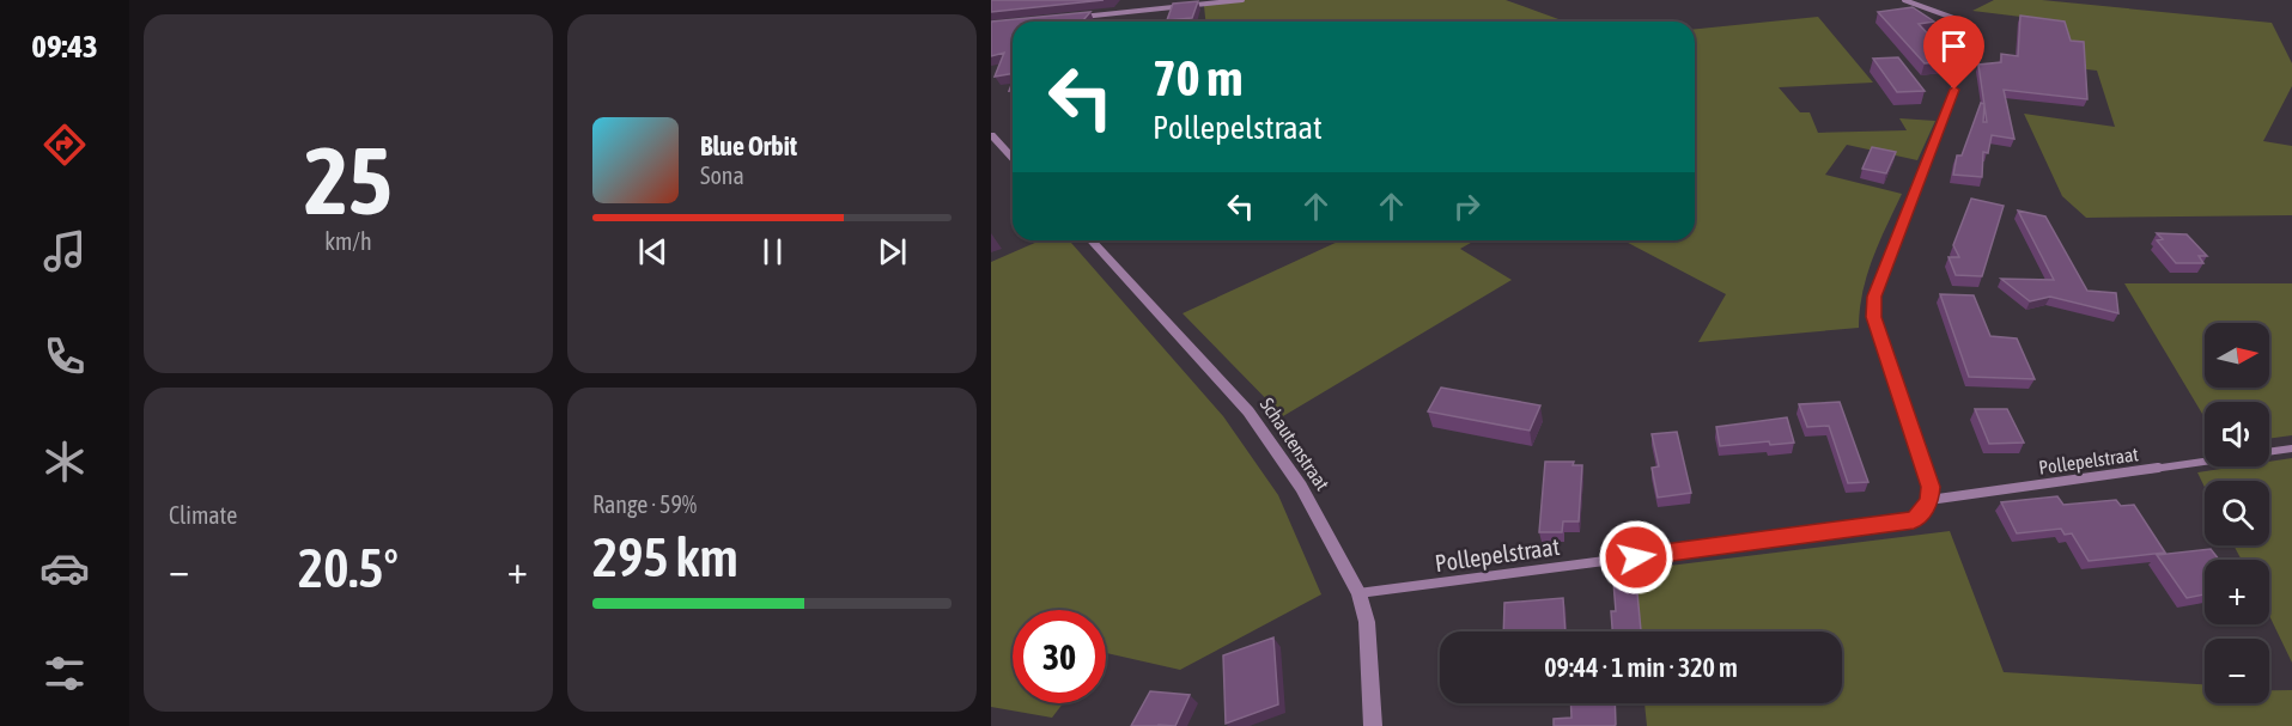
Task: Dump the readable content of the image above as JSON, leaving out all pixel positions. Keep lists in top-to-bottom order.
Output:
{
  "streets": {
    "street": ["Schautenstraat", "Pollepelstraat"]
  },
  "crossings": [
    ["Schautenstraat", "Pollepelstraat"]
  ],
  "north": "right",
  "page": {
    "tabs": "09:43",
    "tile": [
      ["25", "km/h"],
      "Climate",
      ["Range · 59%", "295 km"]
    ],
    "turn": ["70 m", "Pollepelstraat"],
    "song": ["Blue Orbit", "Sona"],
    "map_buttons": ["+", "−"],
    "heat": ["−", "20.5°", "+"],
    "limit": "30",
    "trip": "09:44 · 1 min · 320 m"
  }
}
